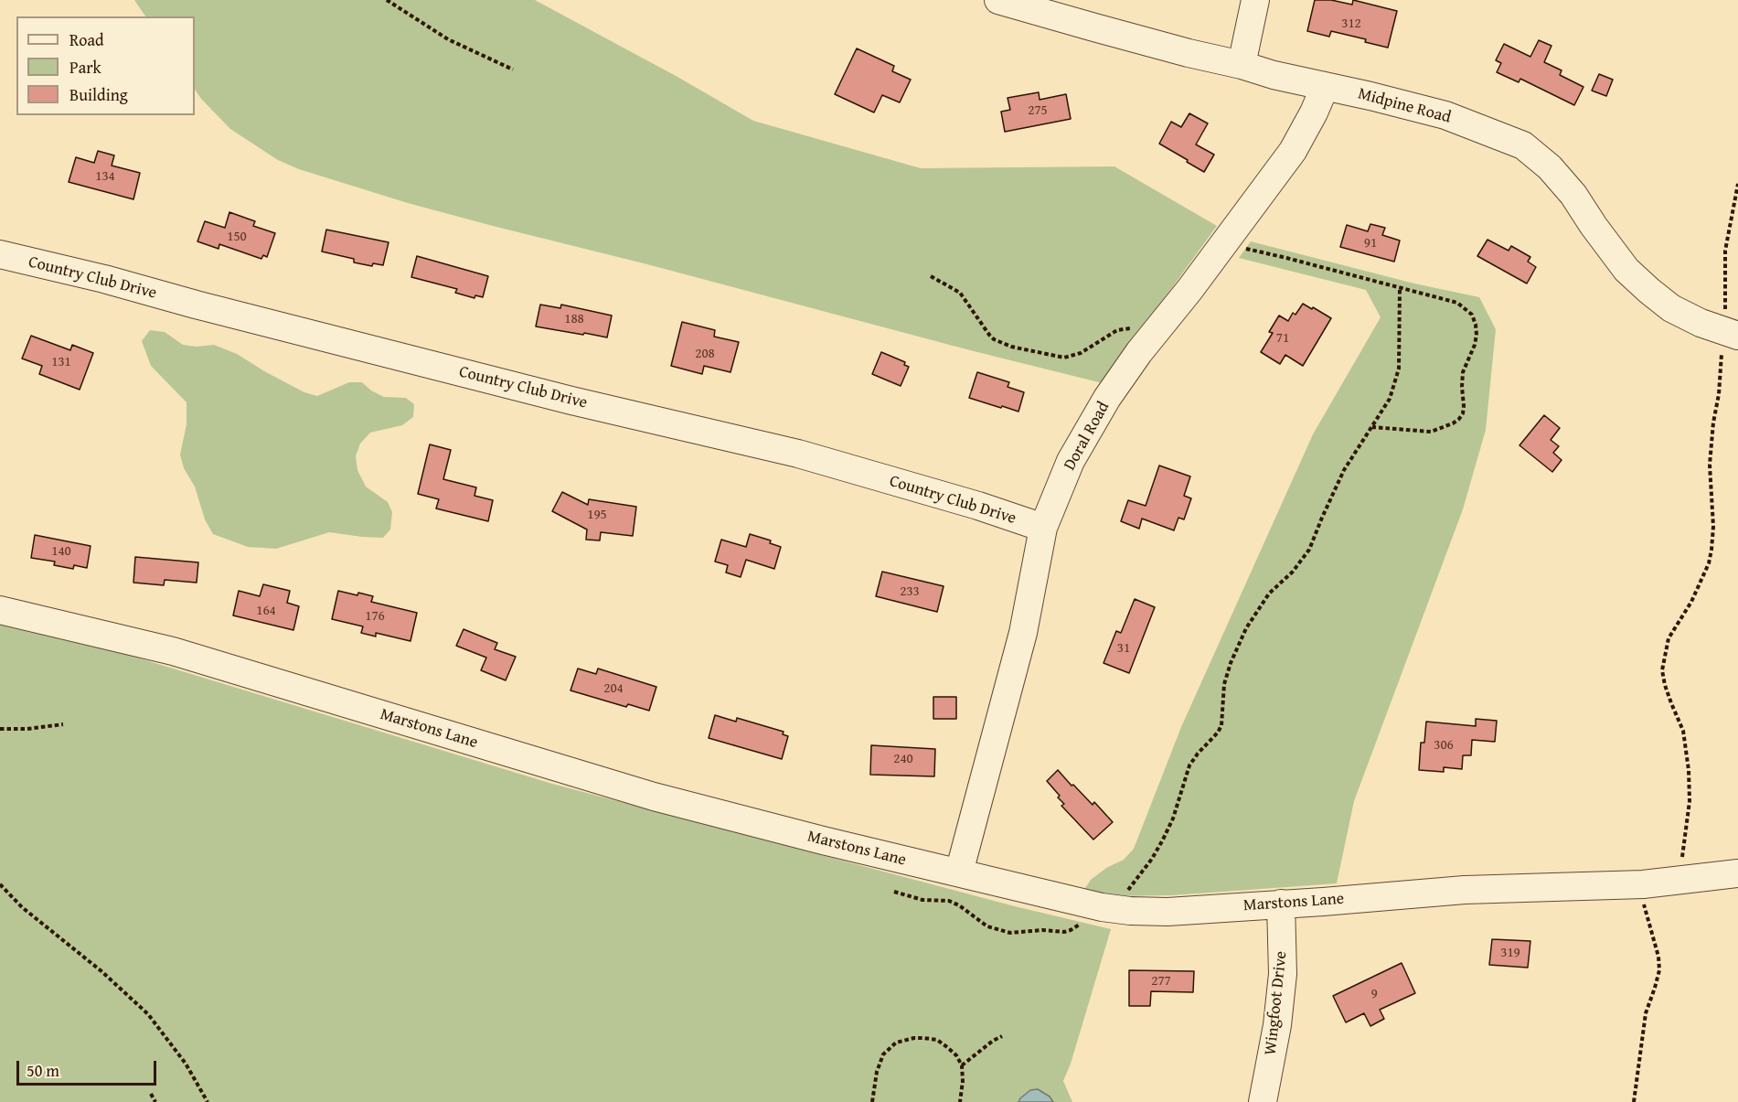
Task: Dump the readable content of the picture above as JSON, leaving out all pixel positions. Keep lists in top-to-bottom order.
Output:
{
  "streets": {
    "street": [
      "Midpine Road",
      "Country Club Drive",
      "Doral Road",
      "Marstons Lane",
      "Wingfoot Drive"
    ]
  },
  "crossings": [
    ["Midpine Road", "Doral Road"],
    ["Country Club Drive", "Doral Road"],
    ["Doral Road", "Marstons Lane"],
    ["Marstons Lane", "Wingfoot Drive"]
  ],
  "house_numbers": [
    "312",
    "275",
    "134",
    "150",
    "91",
    "188",
    "71",
    "208",
    "131",
    "195",
    "140",
    "233",
    "164",
    "176",
    "31",
    "204",
    "306",
    "240",
    "319",
    "277",
    "9"
  ],
  "legend": ["Road", "Park", "Building"],
  "scale_bar": "50 m"
}
